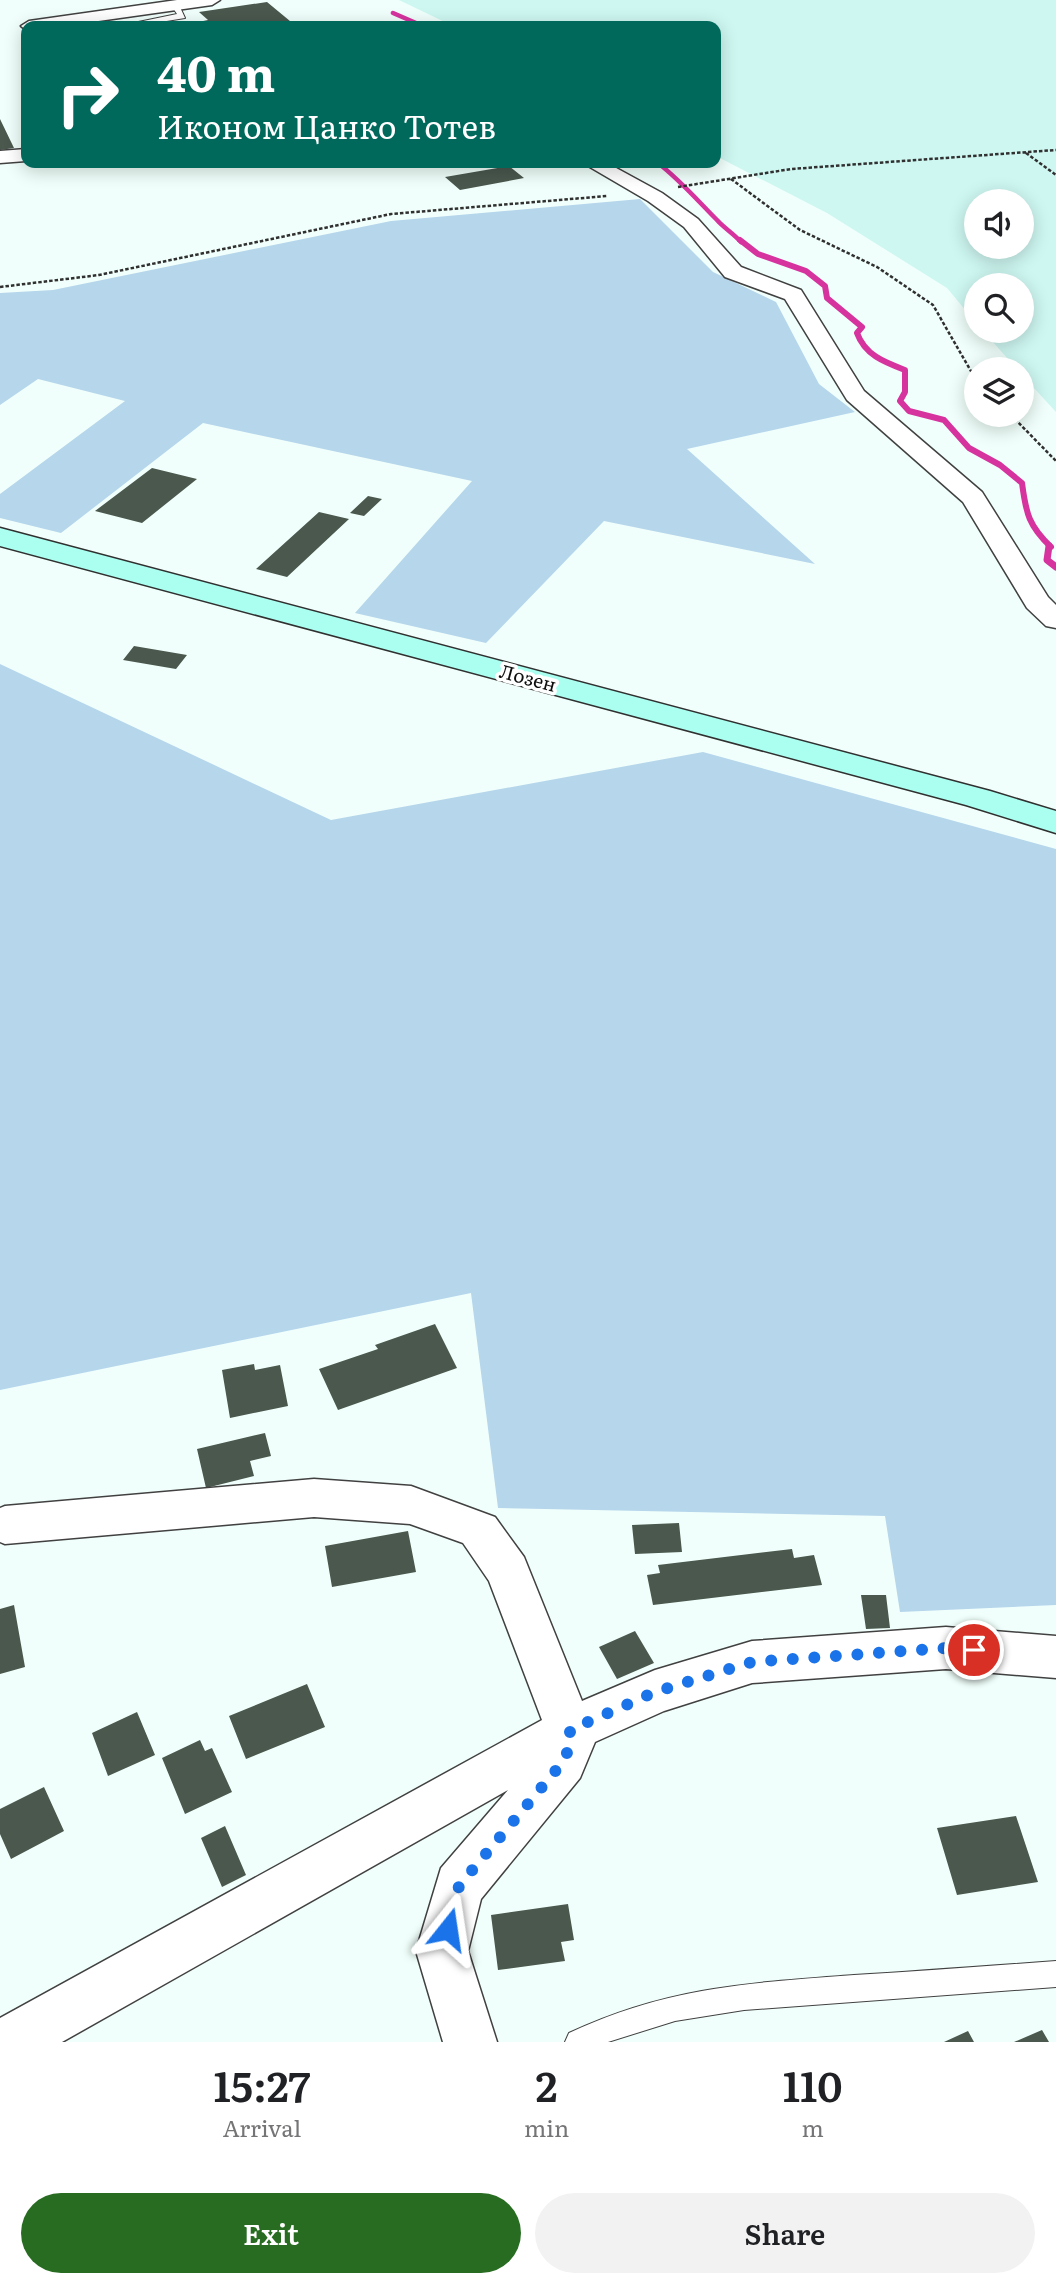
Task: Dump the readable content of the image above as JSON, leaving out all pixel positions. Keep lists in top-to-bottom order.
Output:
{
  "streets": {
    "street": ["Лозен"]
  },
  "page": {
    "turn": ["40 m", "Иконом Цанко Тотев"],
    "eta": [
      "15:27",
      "Arrival",
      "2",
      "min",
      "110",
      "m"
    ],
    "buttons": ["Exit", "Share"]
  }
}
